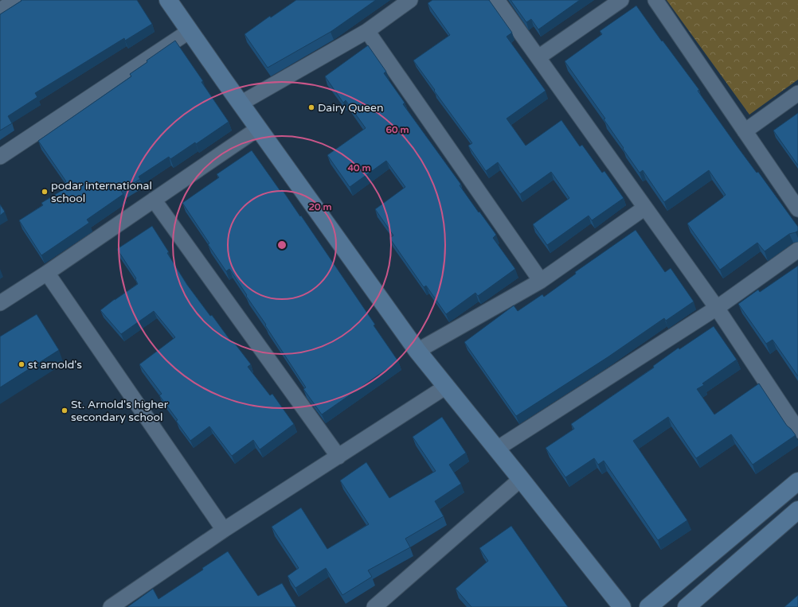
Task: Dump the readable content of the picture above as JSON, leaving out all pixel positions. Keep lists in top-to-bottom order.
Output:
{
  "places": [
    "Dairy Queen",
    "podar international school",
    "st arnold's",
    "St. Arnold's higher secondary school"
  ],
  "rings": ["60 m", "40 m", "20 m"]
}
